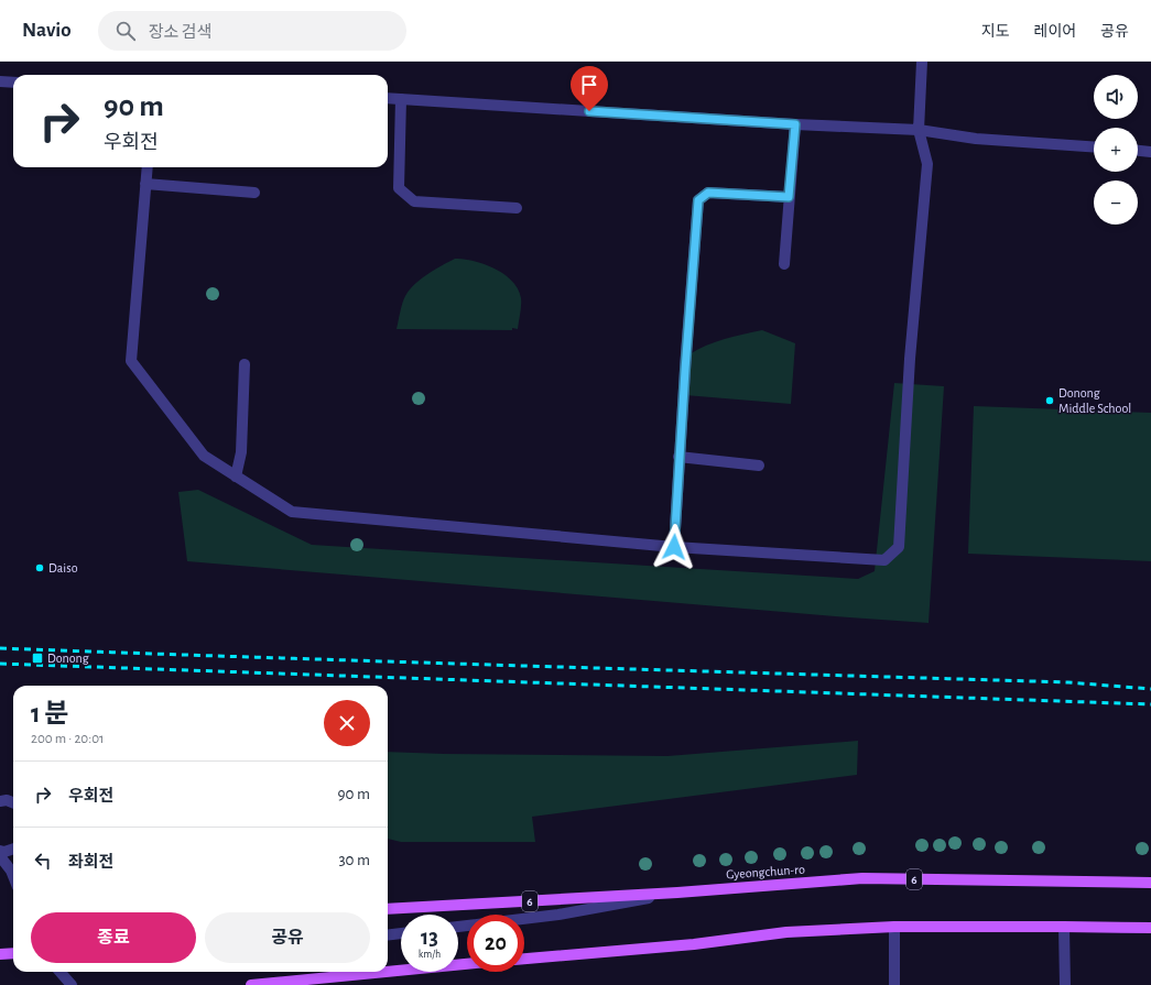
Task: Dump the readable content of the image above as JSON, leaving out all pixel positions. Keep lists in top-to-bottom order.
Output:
{
  "streets": {
    "main road": ["Gyeongchun-ro", "6"]
  },
  "places": {
    "other": ["Donong Middle School", "Daiso"],
    "transit": ["Donong"]
  },
  "page": {
    "header": "Navio",
    "search": "장소 검색",
    "nav": ["지도", "레이어", "공유"],
    "map_buttons": ["+", "−"],
    "turn": ["90 m", "우회전"],
    "heading": ["1 분", "200 m · 20:01"],
    "list": [
      {
        "name": "우회전",
        "value": "90 m"
      },
      {
        "name": "좌회전",
        "value": "30 m"
      }
    ],
    "buttons": ["종료", "공유"],
    "speed": "13 km/h",
    "limit": "20"
  }
}
